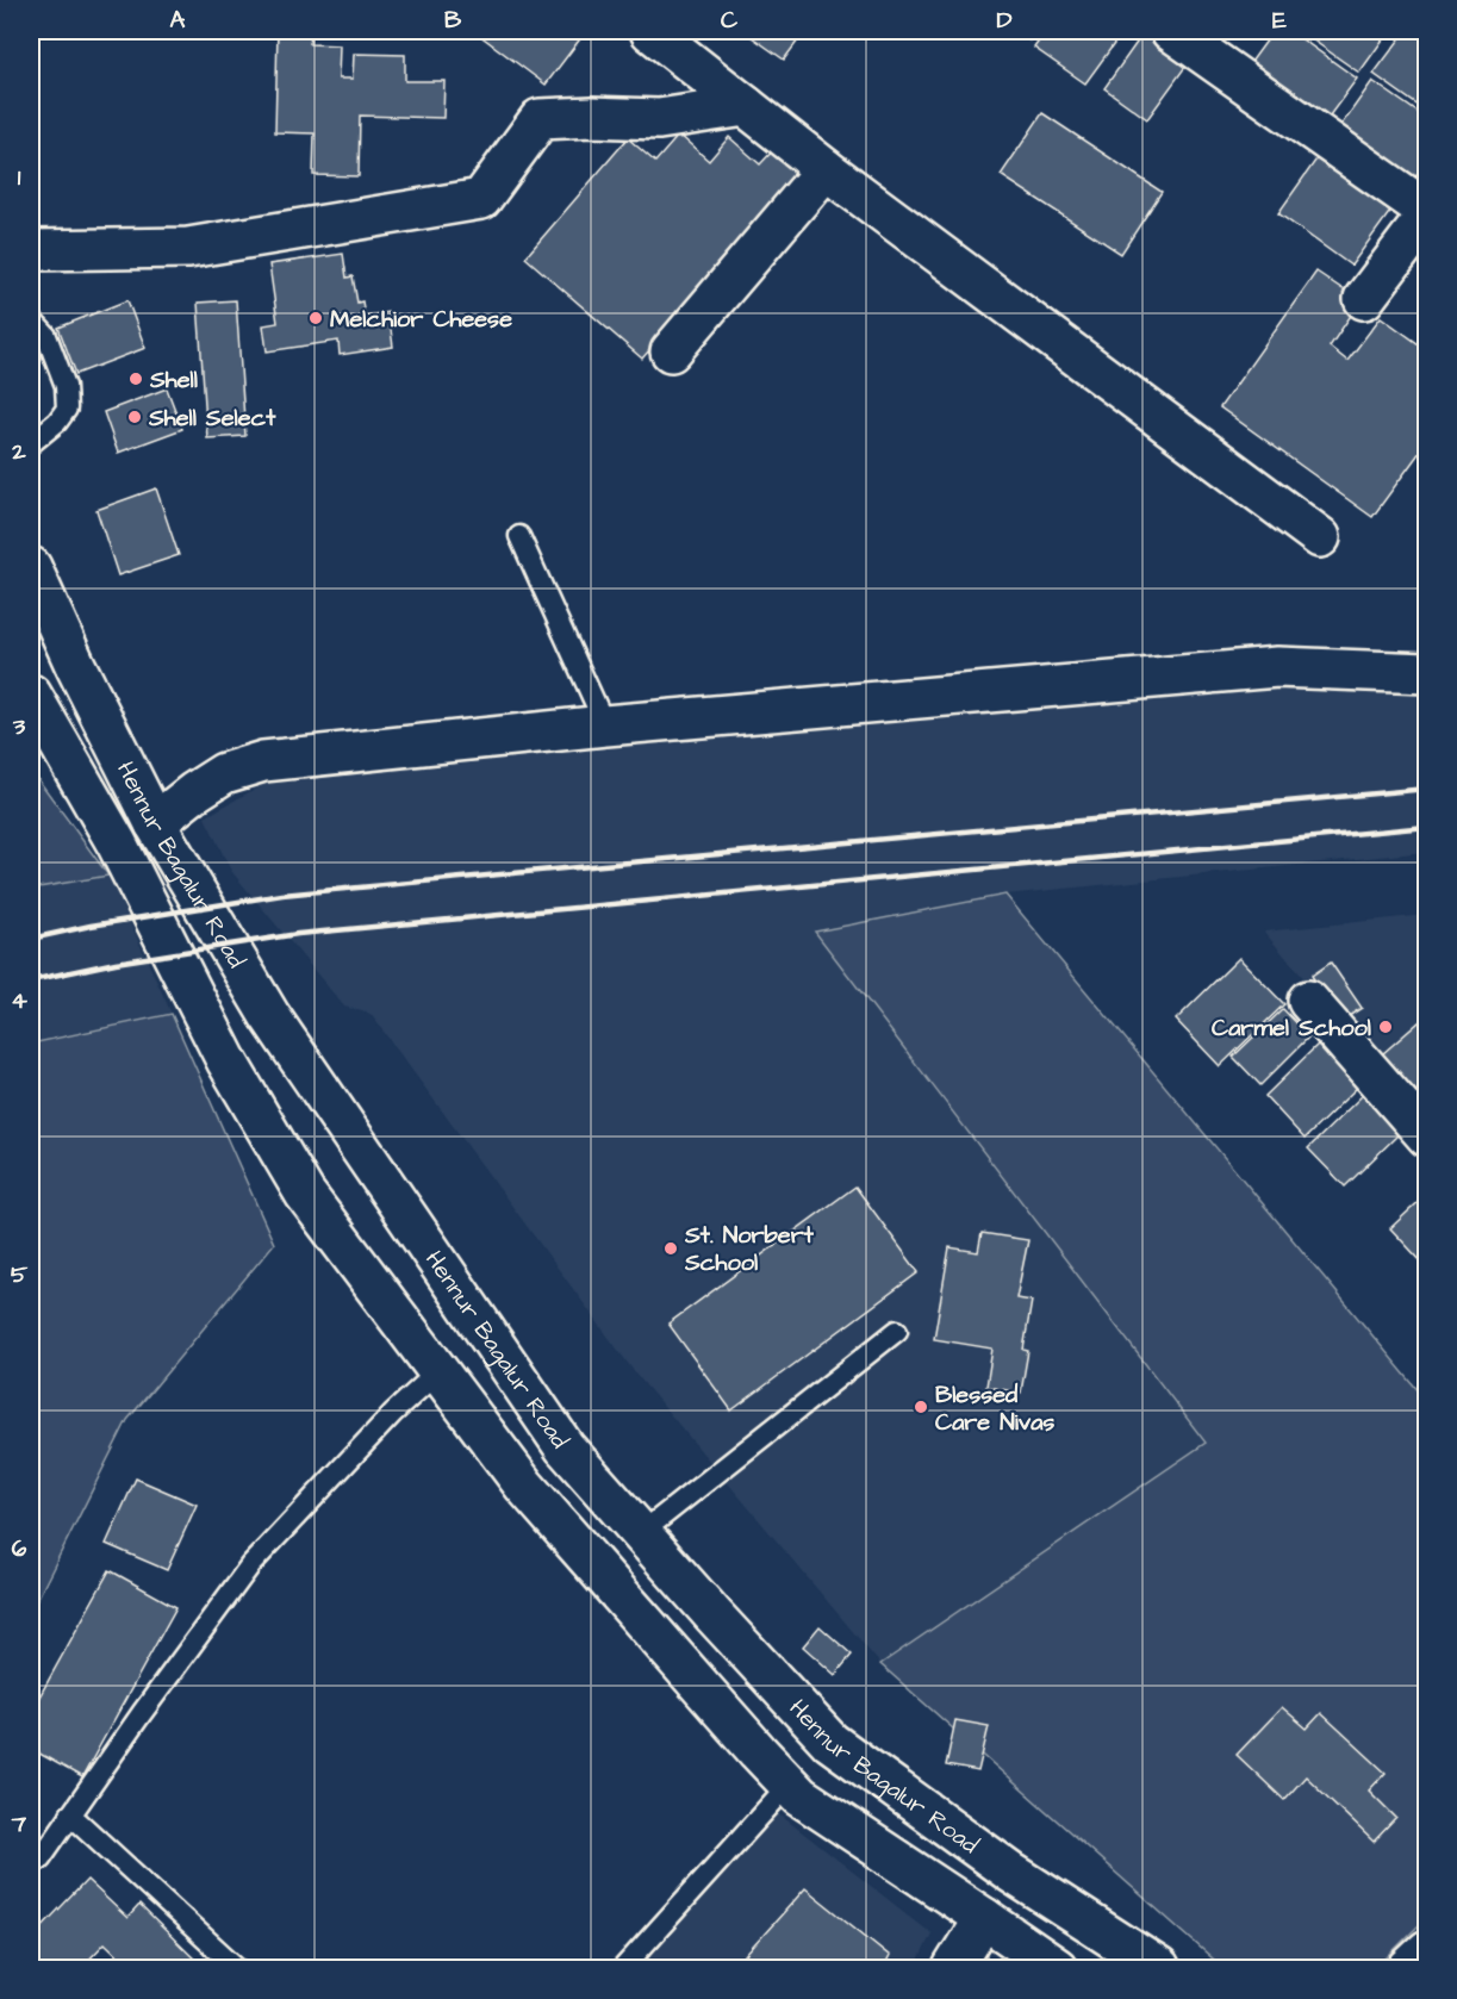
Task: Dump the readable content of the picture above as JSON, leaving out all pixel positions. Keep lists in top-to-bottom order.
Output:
{
  "streets": {
    "street": ["Hennur Bagalur Road"]
  },
  "places": [
    "Melchior Cheese",
    "Shell",
    "Shell Select",
    "Carmel School",
    "St. Norbert School",
    "Blessed Care Nivas"
  ],
  "grid": {
    "columns": [
      "A",
      "B",
      "C",
      "D",
      "E"
    ],
    "rows": [
      "1",
      "2",
      "3",
      "4",
      "5",
      "6",
      "7"
    ]
  }
}
